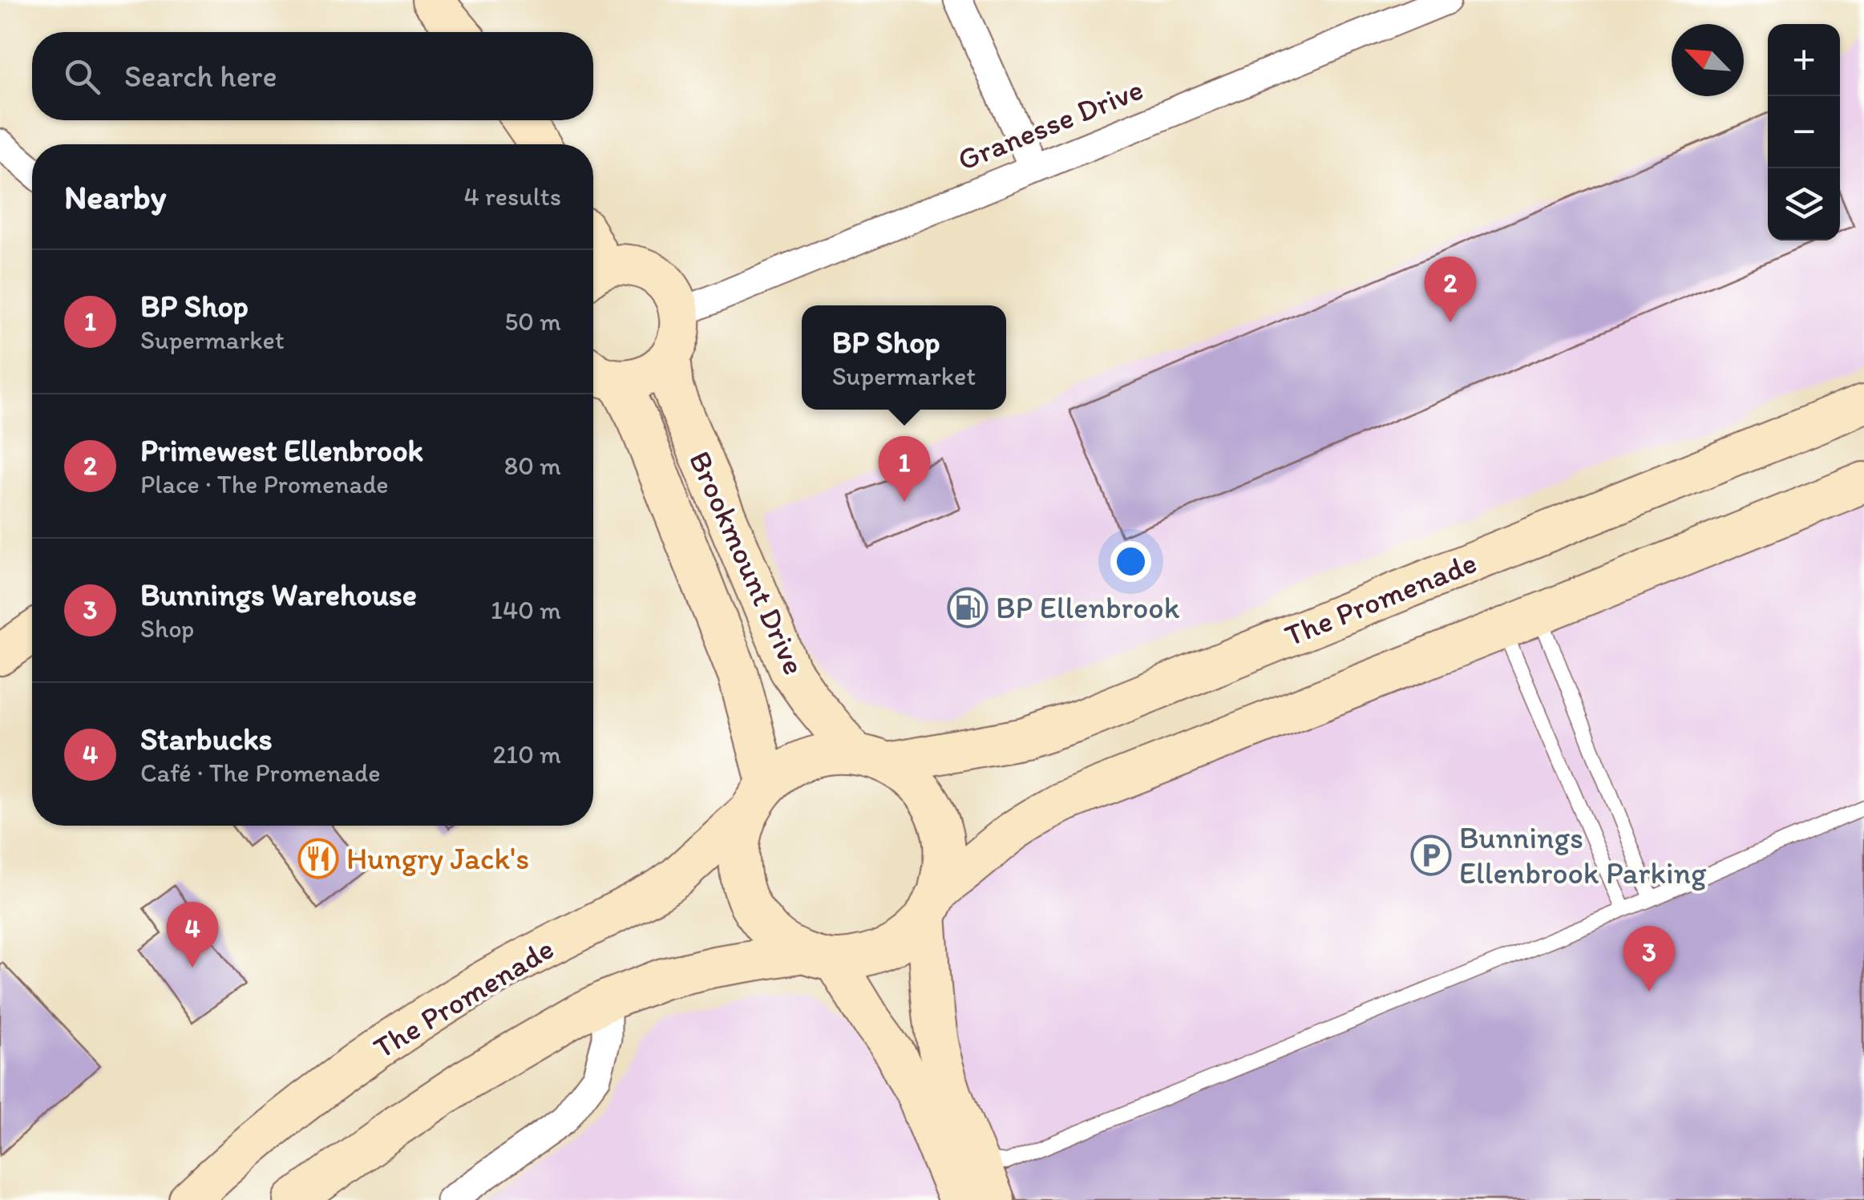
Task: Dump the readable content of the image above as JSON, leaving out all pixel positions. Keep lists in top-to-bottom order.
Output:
{
  "streets": {
    "main road": ["Brookmount Drive", "The Promenade"],
    "street": ["Granesse Drive"]
  },
  "crossings": [
    ["Brookmount Drive", "The Promenade"]
  ],
  "places": {
    "fuel station": ["BP Ellenbrook"],
    "parking": ["Bunnings Ellenbrook Parking"],
    "restaurant": ["Hungry Jack's"]
  },
  "north": "top left",
  "page": {
    "map_buttons": ["+", "−"],
    "search": "Search here",
    "heading": ["Nearby", "4 results"],
    "list": [
      {
        "mark": "1",
        "name": "BP Shop",
        "note": "Supermarket",
        "value": "50 m"
      },
      {
        "mark": "2",
        "name": "Primewest Ellenbrook",
        "note": "Place · The Promenade",
        "value": "80 m"
      },
      {
        "mark": "3",
        "name": "Bunnings Warehouse",
        "note": "Shop",
        "value": "140 m"
      },
      {
        "mark": "4",
        "name": "Starbucks",
        "note": "Café · The Promenade",
        "value": "210 m"
      }
    ],
    "pins": [
      "2",
      "1",
      "4",
      "3"
    ],
    "popup": ["BP Shop", "Supermarket"]
  }
}
